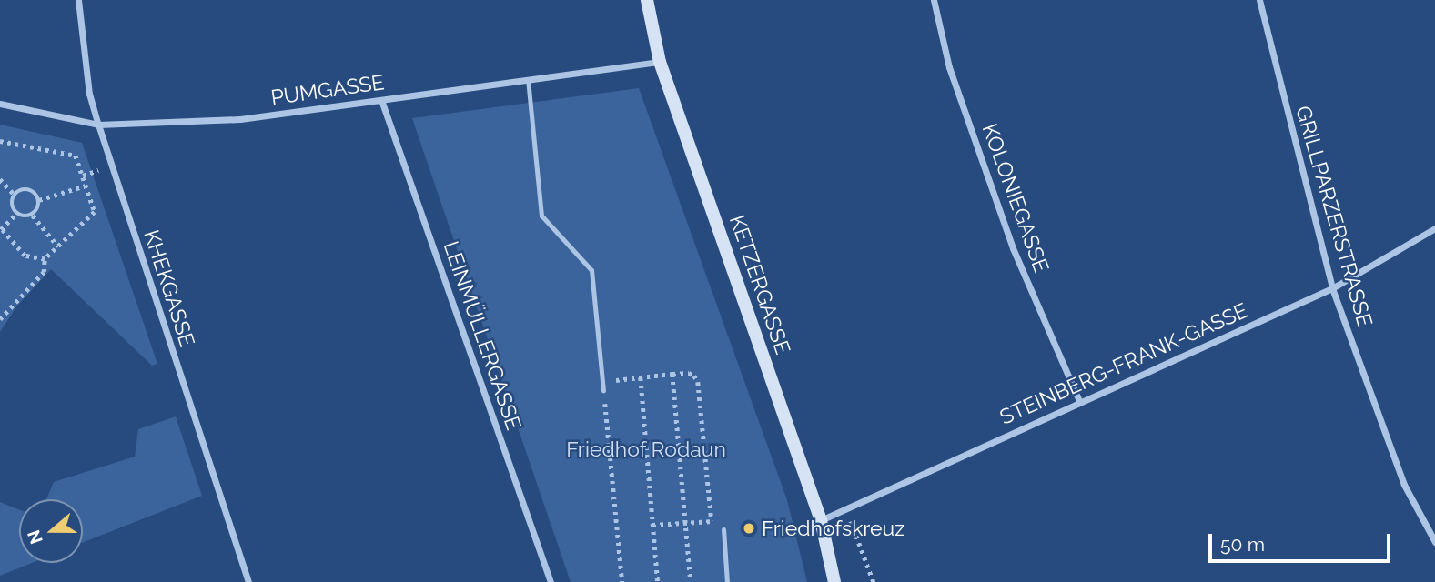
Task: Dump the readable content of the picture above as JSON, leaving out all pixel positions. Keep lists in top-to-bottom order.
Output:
{
  "streets": {
    "main road": ["KETZERGASSE"],
    "street": [
      "PUMGASSE",
      "KOLONIEGASSE",
      "GRILLPARZERSTRASSE",
      "KHEKGASSE",
      "LEINMÜLLERGASSE",
      "STEINBERG-FRANK-GASSE"
    ]
  },
  "crossings": [
    ["PUMGASSE", "KETZERGASSE"],
    ["PUMGASSE", "KHEKGASSE"],
    ["PUMGASSE", "LEINMÜLLERGASSE"],
    ["KOLONIEGASSE", "STEINBERG-FRANK-GASSE"],
    ["GRILLPARZERSTRASSE", "STEINBERG-FRANK-GASSE"],
    ["KETZERGASSE", "STEINBERG-FRANK-GASSE"]
  ],
  "parks": ["Friedhof Rodaun"],
  "places": ["Friedhofskreuz"],
  "scale_bar": "50 m",
  "north": "left"
}
